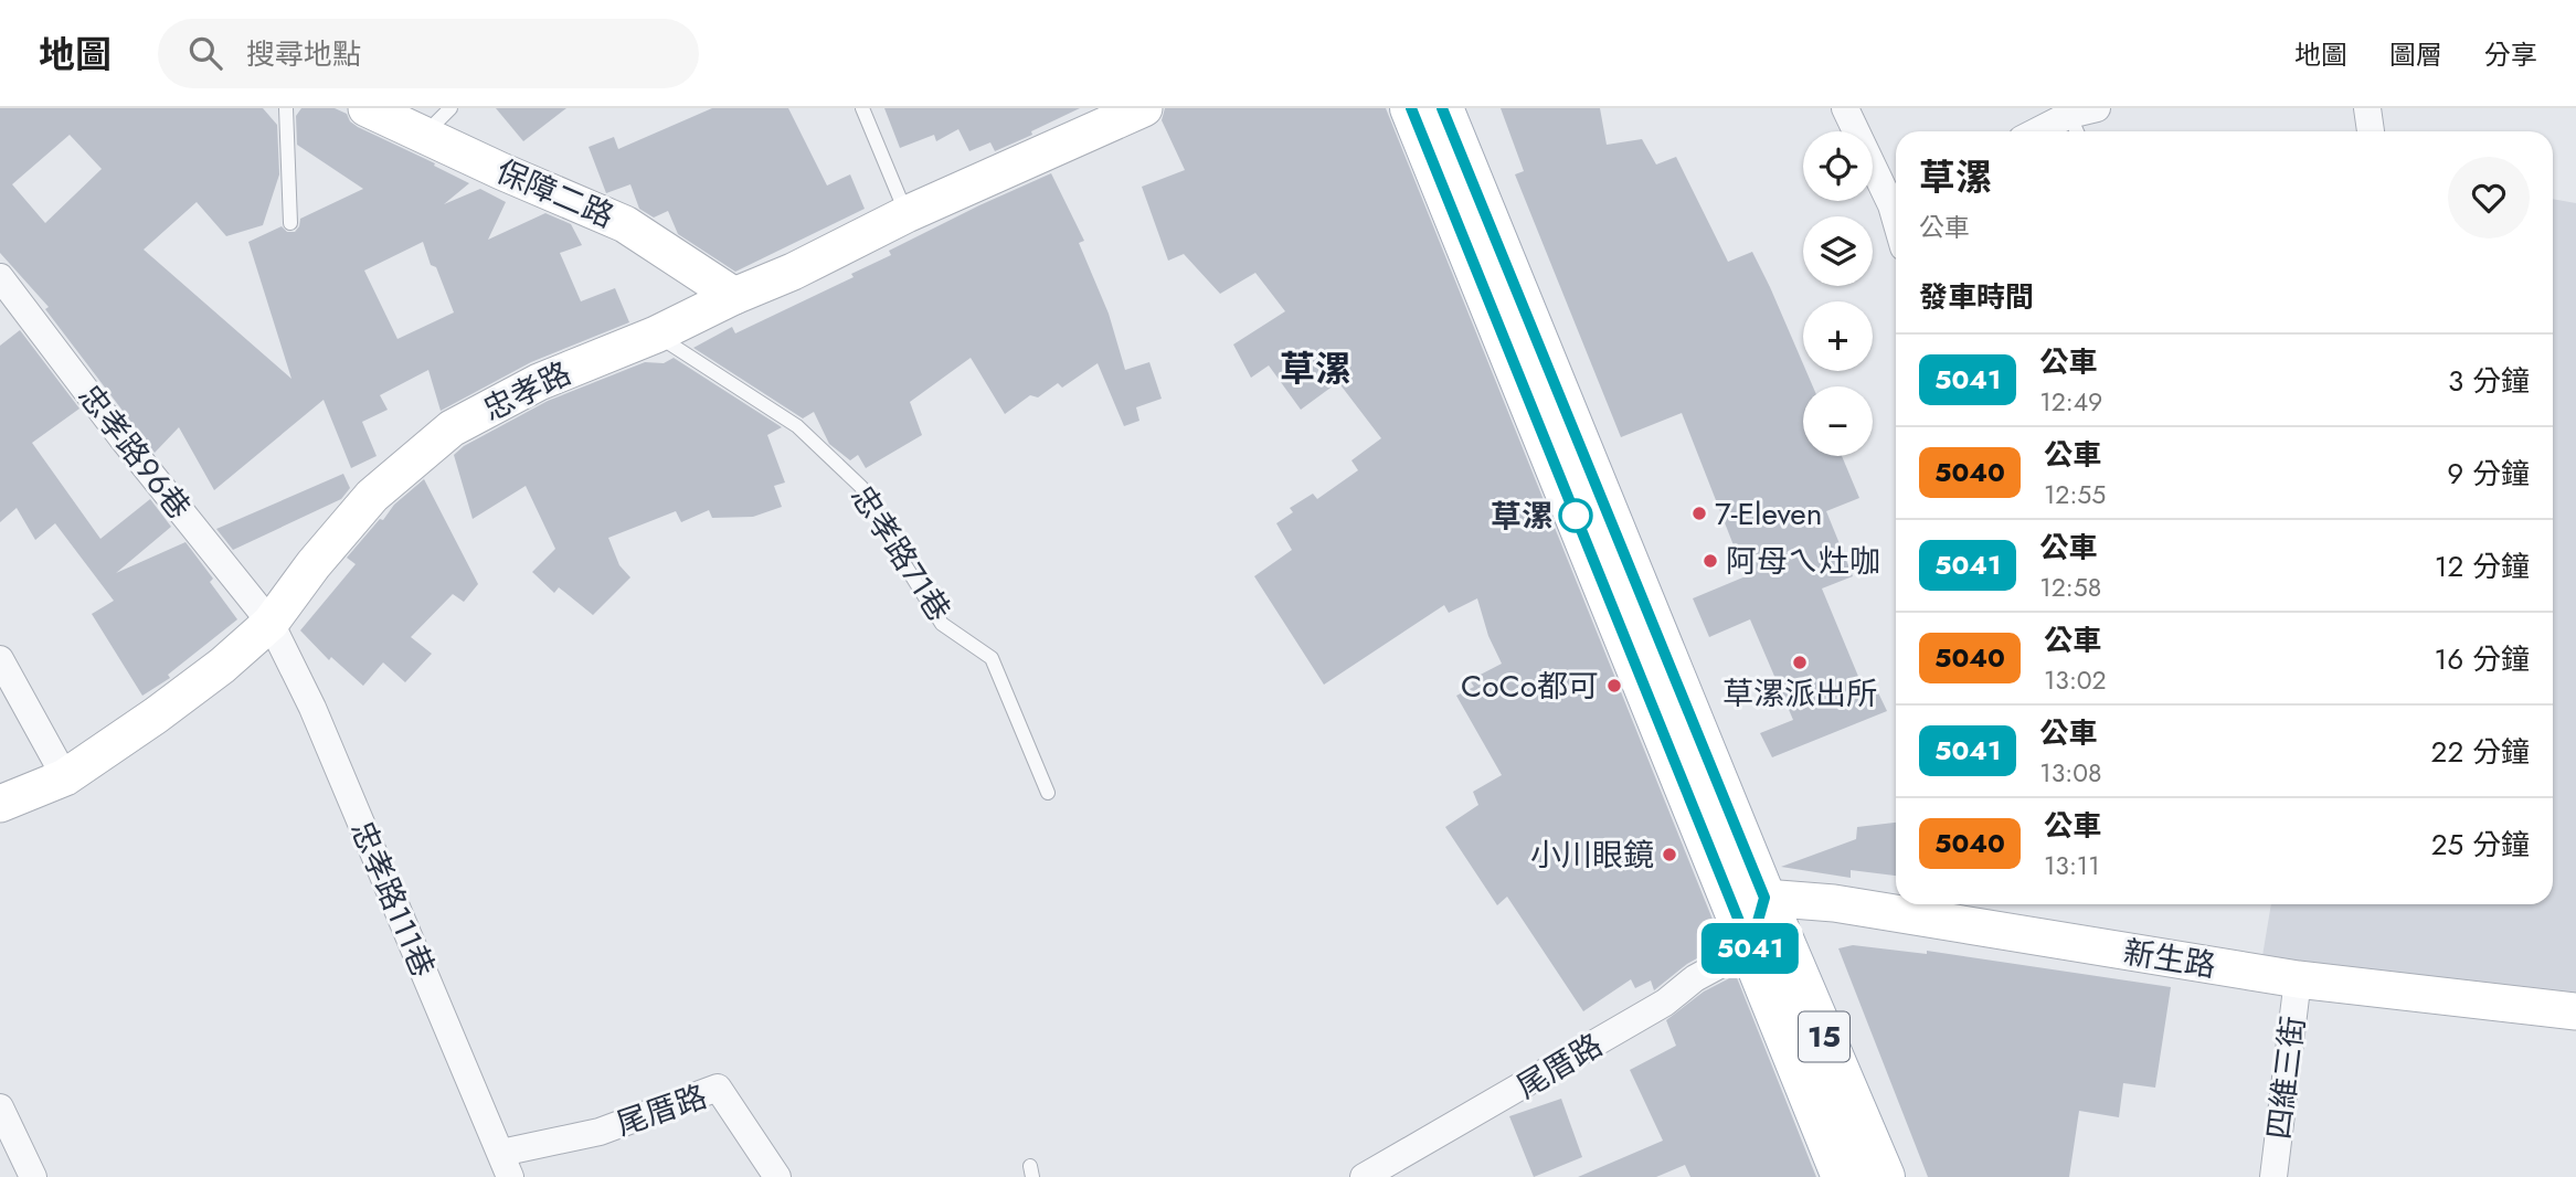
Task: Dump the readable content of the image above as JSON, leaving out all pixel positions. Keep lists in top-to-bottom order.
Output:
{
  "streets": {
    "main road": ["15"],
    "street": [
      "保障二路",
      "忠孝路",
      "忠孝路96巷",
      "忠孝路111巷",
      "新生路",
      "尾厝路",
      "四維三街"
    ],
    "lane": ["忠孝路71巷"]
  },
  "crossings": [
    ["保障二路", "忠孝路"],
    ["忠孝路", "忠孝路96巷"],
    ["忠孝路", "忠孝路71巷"],
    ["忠孝路", "忠孝路111巷"],
    ["忠孝路96巷", "忠孝路111巷"],
    ["忠孝路111巷", "尾厝路"],
    ["新生路", "15"],
    ["新生路", "四維三街"],
    ["15", "尾厝路"]
  ],
  "districts": ["草漯"],
  "places": [
    "7-Eleven",
    "草漯",
    "阿母ㄟ灶咖",
    "草漯派出所",
    "CoCo都可",
    "小川眼鏡"
  ],
  "lines": ["bus line 5041"],
  "page": {
    "header": "地圖",
    "search": "搜尋地點",
    "nav": ["地圖", "圖層", "分享"],
    "on_map": "5041",
    "map_buttons": ["+", "−"],
    "heading": [
      ["草漯", "公車"],
      "發車時間"
    ],
    "list": [
      {
        "mark": "5041",
        "name": "公車",
        "note": "12:49",
        "value": "3 分鐘"
      },
      {
        "mark": "5040",
        "name": "公車",
        "note": "12:55",
        "value": "9 分鐘"
      },
      {
        "mark": "5041",
        "name": "公車",
        "note": "12:58",
        "value": "12 分鐘"
      },
      {
        "mark": "5040",
        "name": "公車",
        "note": "13:02",
        "value": "16 分鐘"
      },
      {
        "mark": "5041",
        "name": "公車",
        "note": "13:08",
        "value": "22 分鐘"
      },
      {
        "mark": "5040",
        "name": "公車",
        "note": "13:11",
        "value": "25 分鐘"
      }
    ]
  }
}
